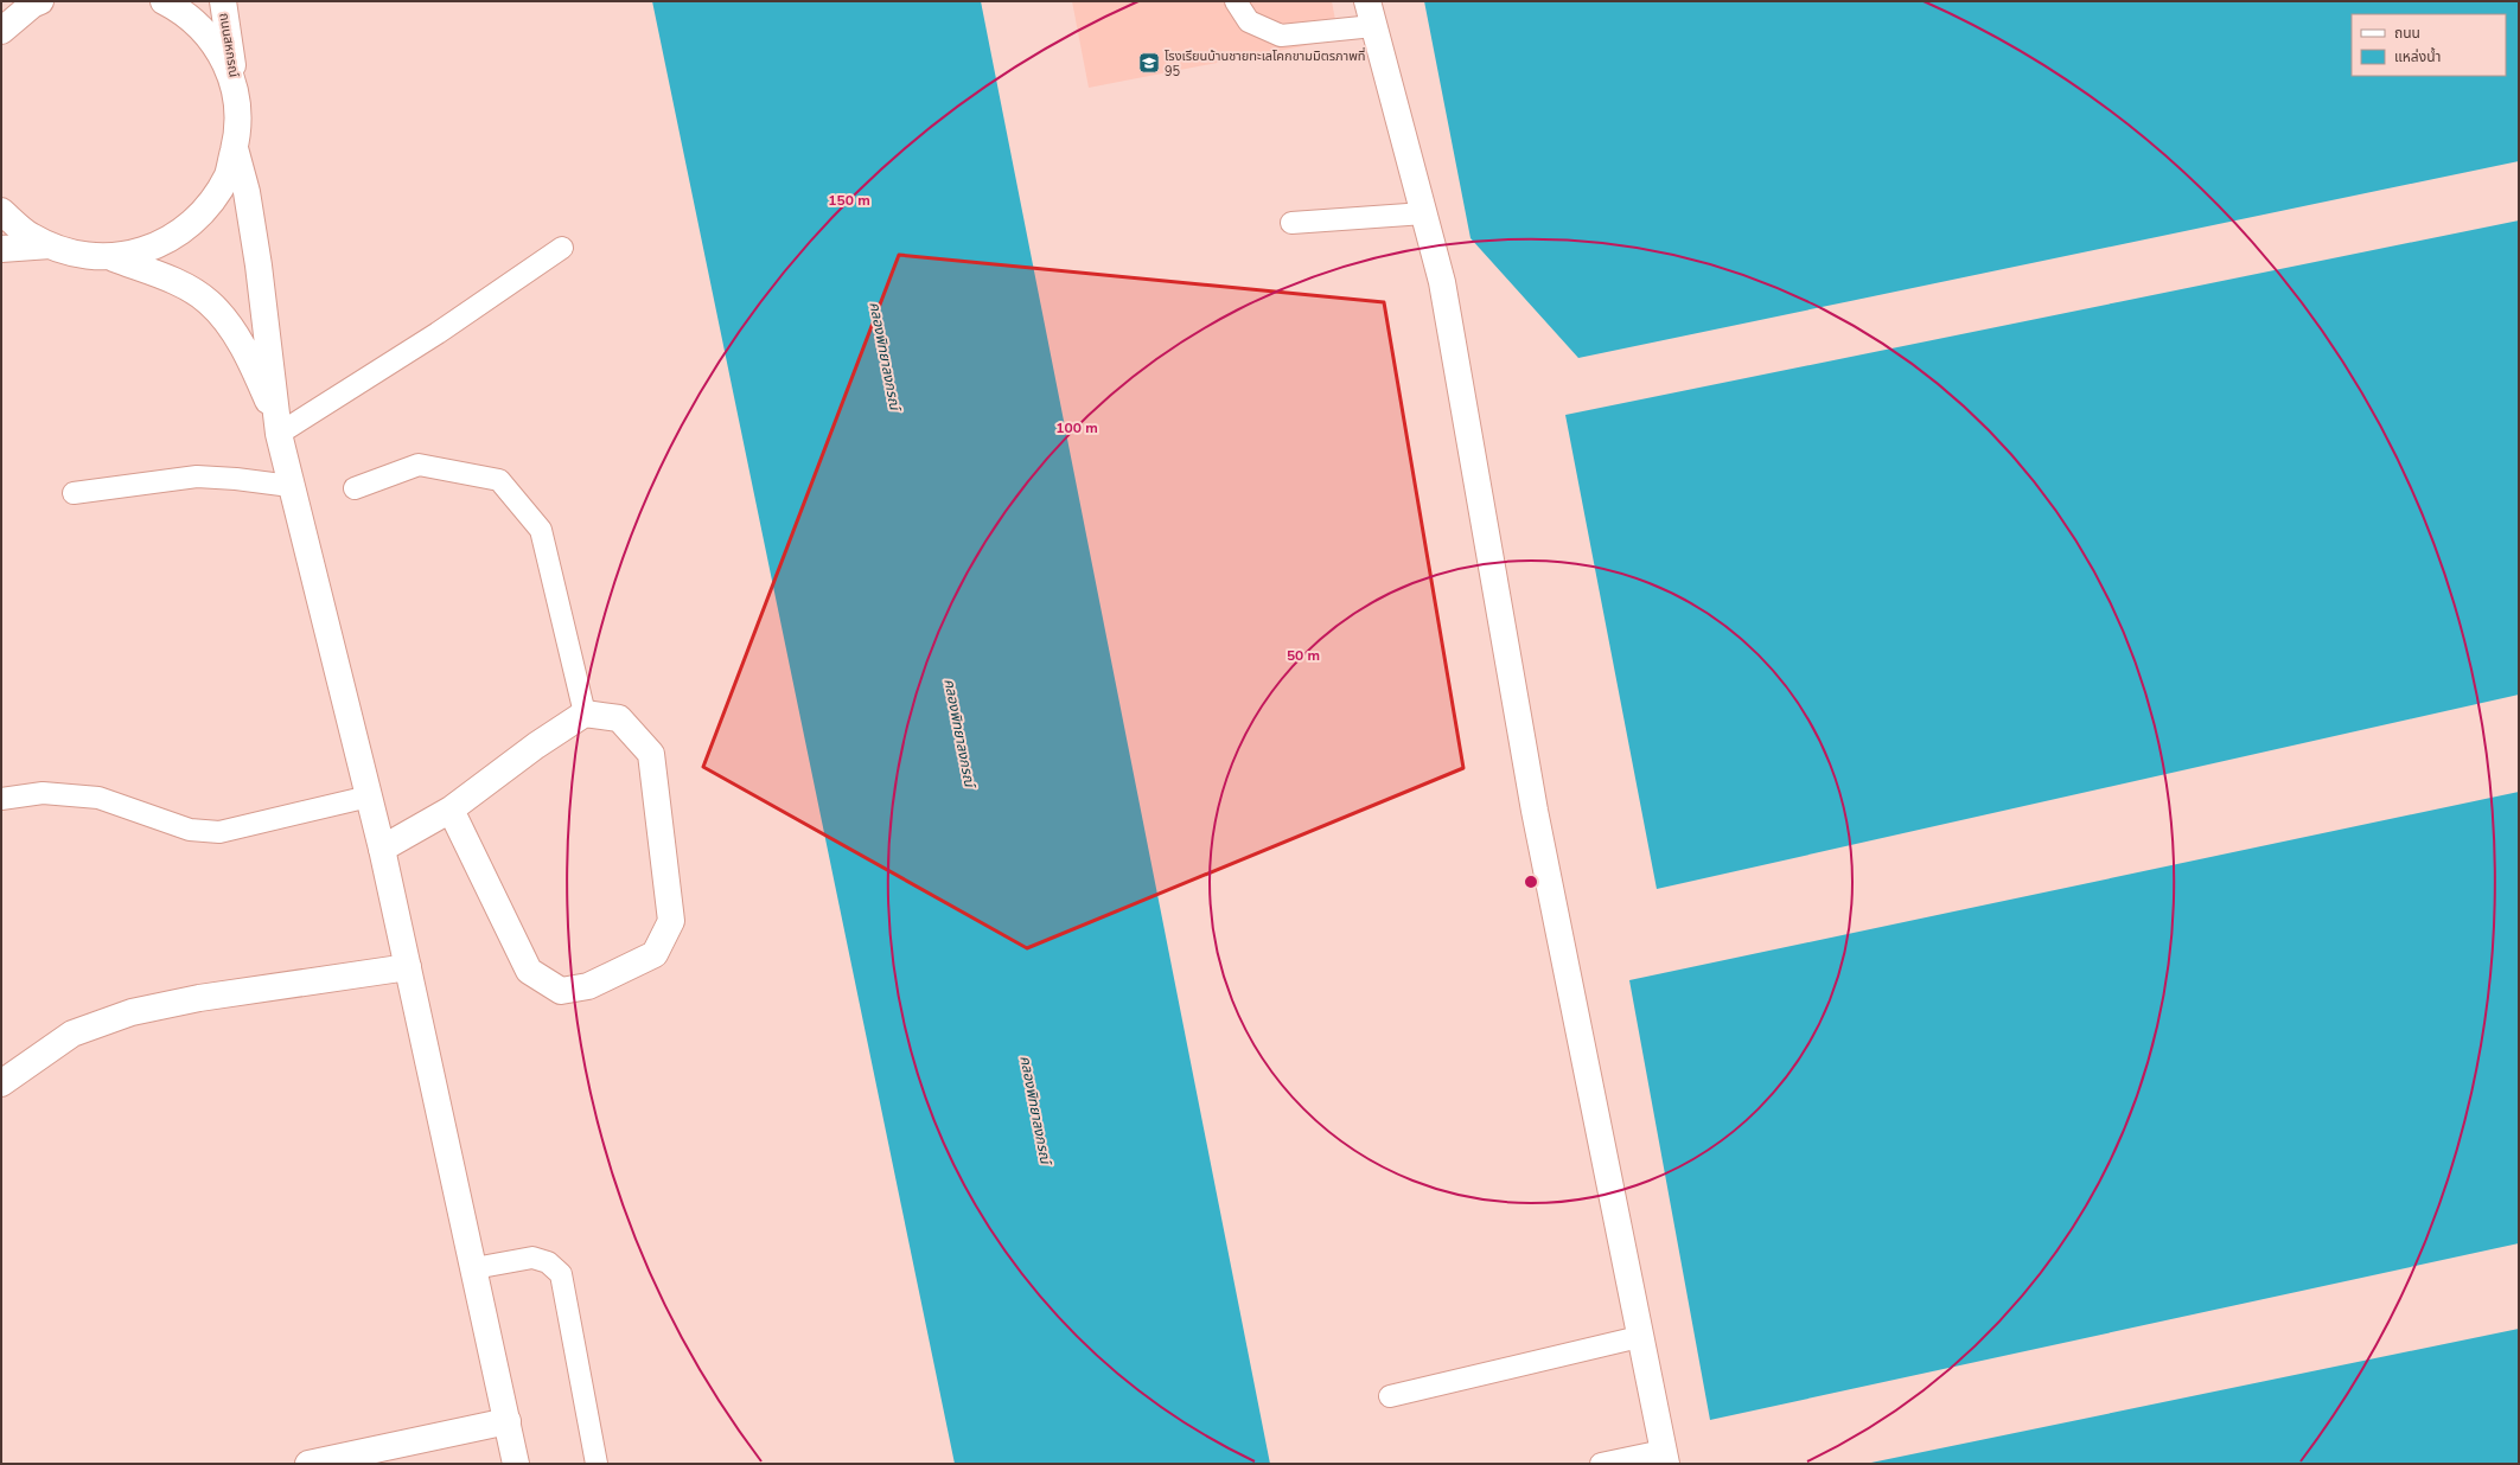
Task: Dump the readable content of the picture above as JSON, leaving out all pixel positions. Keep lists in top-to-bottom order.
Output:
{
  "streets": {
    "street": ["ถนนสหกรณ์"]
  },
  "water": ["คลองพิทยาลงกรณ์"],
  "places": {
    "school or university": ["โรงเรียนบ้านชายทะเลโคกขามมิตรภาพที่ 95"]
  },
  "legend": ["ถนน", "แหล่งน้ำ"],
  "rings": ["150 m", "100 m", "50 m"]
}
